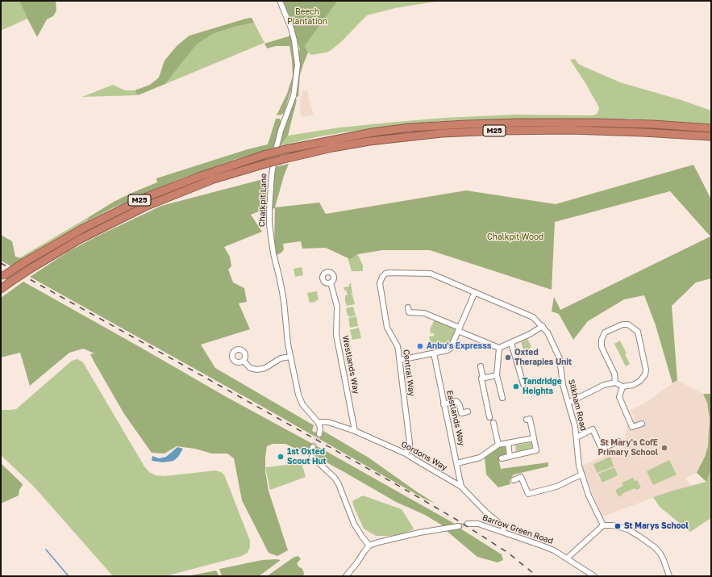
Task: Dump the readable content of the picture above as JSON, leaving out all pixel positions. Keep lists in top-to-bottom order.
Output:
{
  "streets": {
    "highway": ["M25"],
    "street": [
      "Chalkpit Lane",
      "Westlands Way",
      "Central Way",
      "Silkham Road",
      "Eastlands Way",
      "Gordons Way",
      "Barrow Green Road"
    ]
  },
  "crossings": [
    ["Chalkpit Lane", "Gordons Way"],
    ["Westlands Way", "Gordons Way"],
    ["Central Way", "Silkham Road"],
    ["Central Way", "Gordons Way"],
    ["Eastlands Way", "Gordons Way"],
    ["Gordons Way", "Barrow Green Road"]
  ],
  "parks": ["Beech Plantation", "Chalkpit Wood"],
  "places": [
    "Anbu's Expresss",
    "Oxted Therapies Unit",
    "Tandridge Heights",
    "St Mary's CofE Primary School",
    "1st Oxted Scout Hut",
    "St Marys School"
  ]
}
